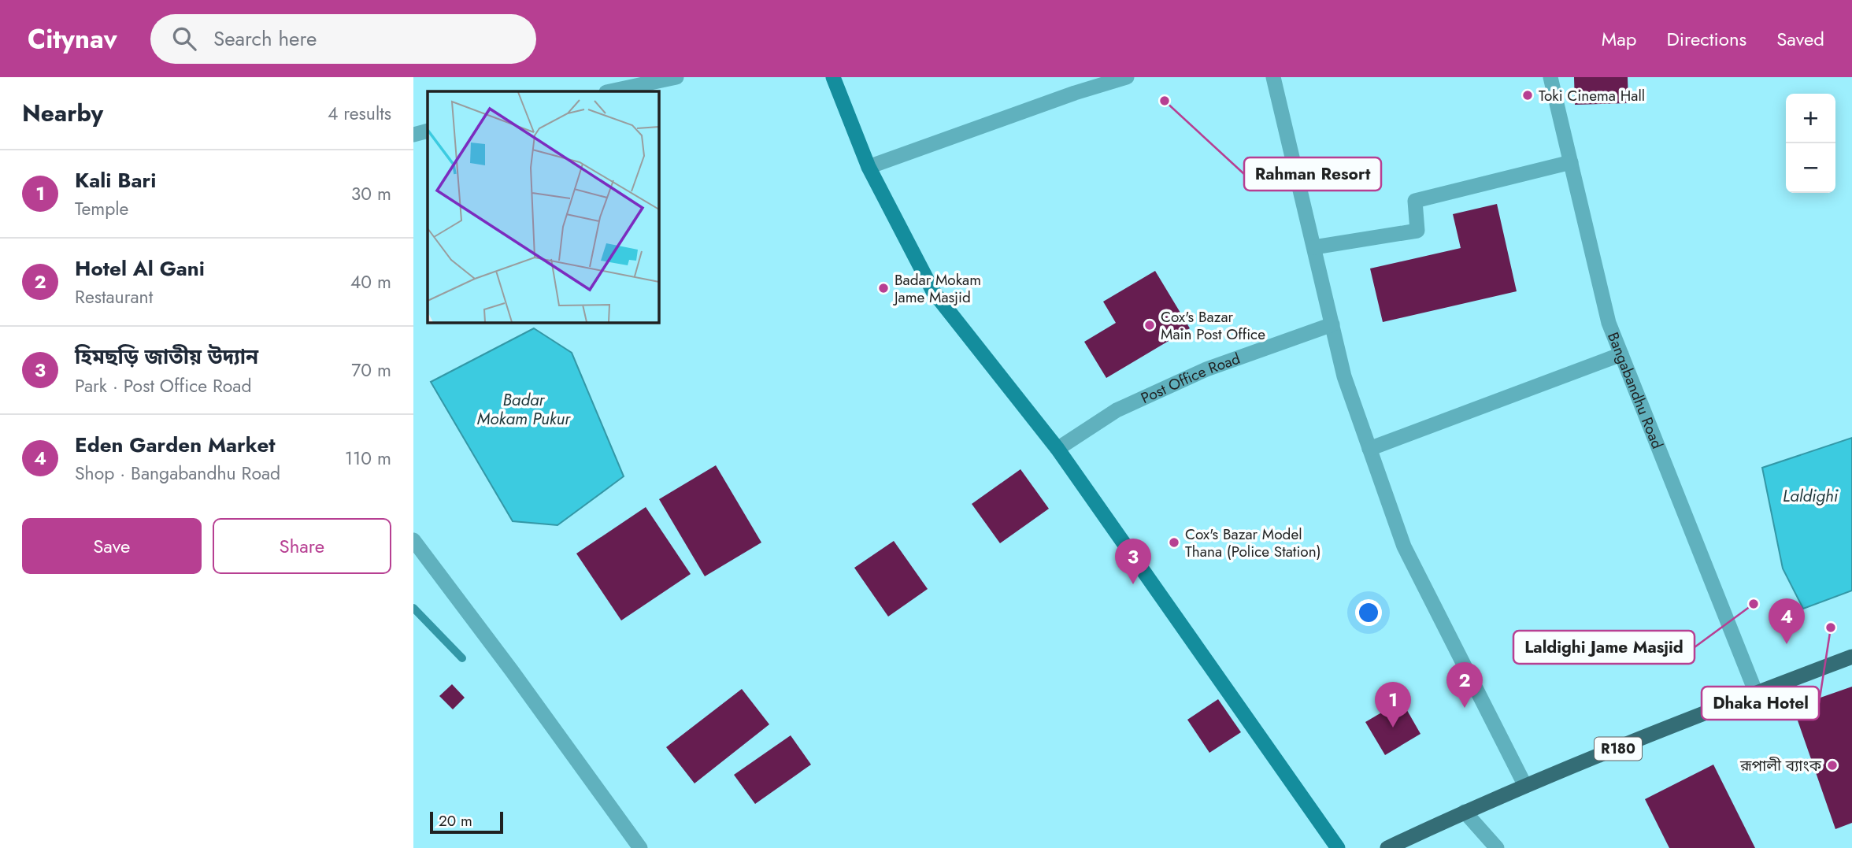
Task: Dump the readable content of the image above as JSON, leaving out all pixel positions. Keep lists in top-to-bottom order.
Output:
{
  "streets": {
    "main road": ["R180"],
    "street": ["Post Office Road", "Bangabandhu Road"]
  },
  "crossings": [
    ["Bangabandhu Road", "R180"]
  ],
  "water": ["Badar Mokam Pukur", "Laldighi"],
  "places": [
    "Toki Cinema Hall",
    "Rahman Resort",
    "Badar Mokam Jame Masjid",
    "Cox's Bazar Main Post Office",
    "Cox's Bazar Model Thana (Police Station)",
    "Laldighi Jame Masjid",
    "Dhaka Hotel",
    "রূপালী ব্যাংক"
  ],
  "scale_bar": "20 m",
  "page": {
    "header": "Citynav",
    "search": "Search here",
    "nav": ["Map", "Directions", "Saved"],
    "heading": ["Nearby", "4 results"],
    "map_buttons": ["+", "−"],
    "list": [
      {
        "mark": "1",
        "name": "Kali Bari",
        "note": "Temple",
        "value": "30 m"
      },
      {
        "mark": "2",
        "name": "Hotel Al Gani",
        "note": "Restaurant",
        "value": "40 m"
      },
      {
        "mark": "3",
        "name": "হিমছড়ি জাতীয় উদ্যান",
        "note": "Park · Post Office Road",
        "value": "70 m"
      },
      {
        "mark": "4",
        "name": "Eden Garden Market",
        "note": "Shop · Bangabandhu Road",
        "value": "110 m"
      }
    ],
    "buttons": ["Save", "Share"],
    "pins": [
      "3",
      "4",
      "2",
      "1"
    ],
    "scale": "20 m"
  }
}
